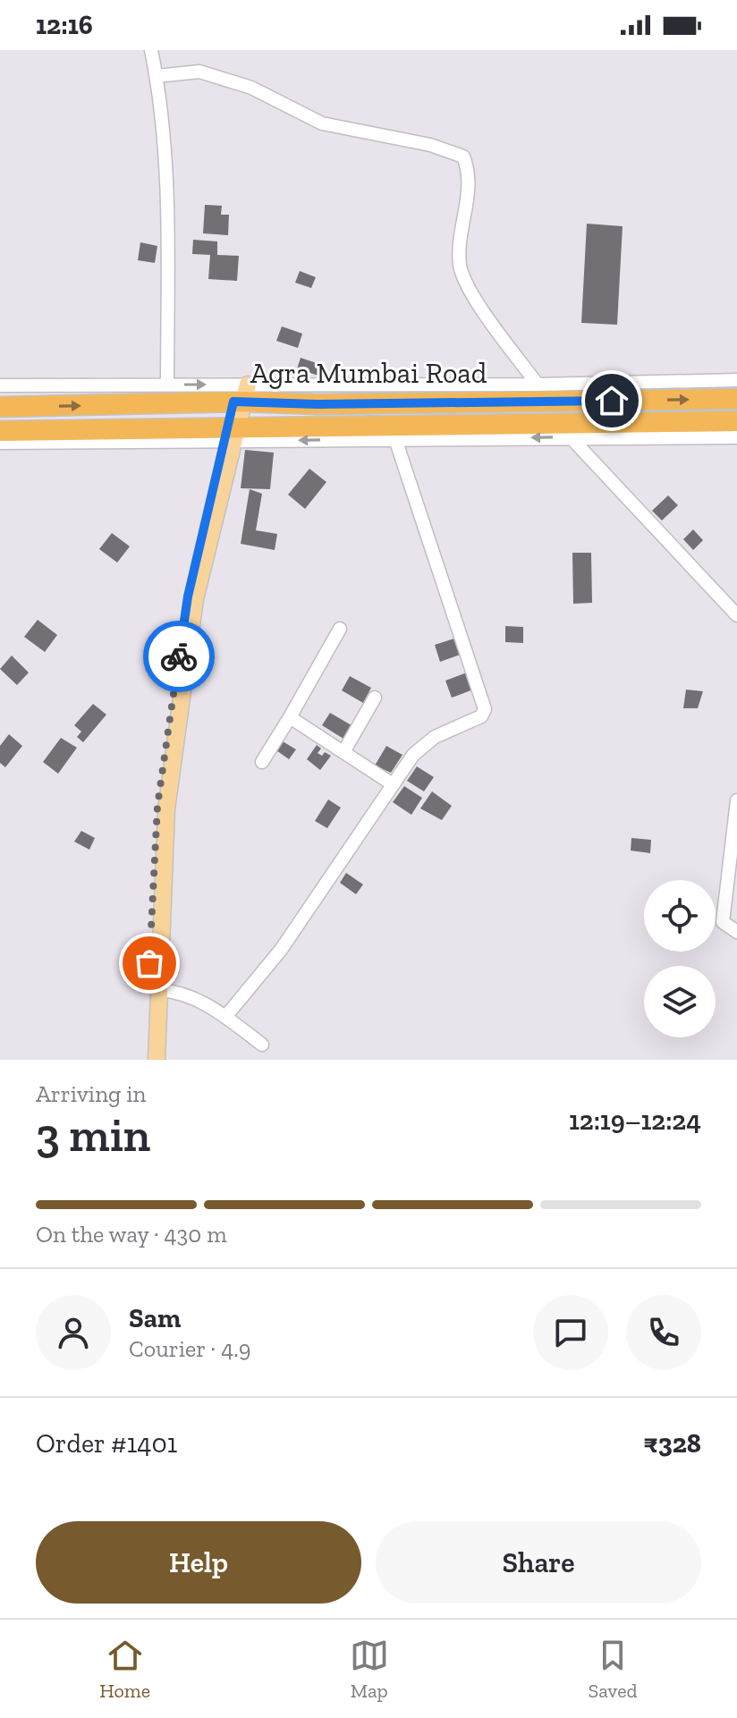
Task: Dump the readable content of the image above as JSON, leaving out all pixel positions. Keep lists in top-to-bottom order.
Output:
{
  "streets": {
    "highway": ["Agra Mumbai Road"]
  },
  "page": {
    "status": "12:16",
    "heading": ["3 min", "Arriving in", "12:19–12:24"],
    "panel": [
      "Sam",
      "Courier · 4.9",
      "Order #1401",
      "₹328"
    ],
    "bar": "On the way · 430 m",
    "buttons": ["Help", "Share"],
    "tabs": ["Home", "Map", "Saved"]
  }
}
